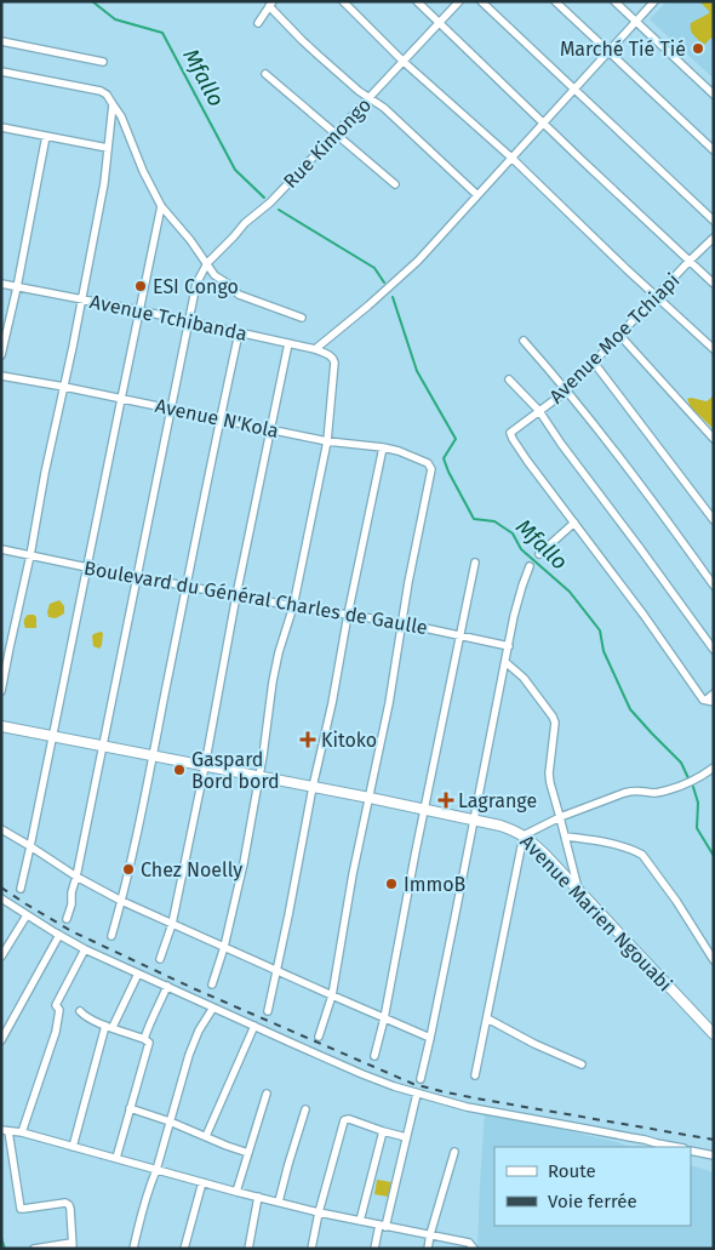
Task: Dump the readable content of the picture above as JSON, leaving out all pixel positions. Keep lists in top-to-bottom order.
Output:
{
  "streets": {
    "street": [
      "Rue Kimongo",
      "Avenue Tchibanda",
      "Avenue Moe Tchiapi",
      "Avenue N'Kola",
      "Boulevard du Général Charles de Gaulle",
      "Avenue Marien Ngouabi"
    ]
  },
  "crossings": [
    ["Rue Kimongo", "Avenue Tchibanda"],
    ["Rue Kimongo", "Avenue N'Kola"],
    ["Rue Kimongo", "Boulevard du Général Charles de Gaulle"],
    ["Rue Kimongo", "Avenue Marien Ngouabi"],
    ["Avenue Tchibanda", "Avenue N'Kola"],
    ["Avenue N'Kola", "Boulevard du Général Charles de Gaulle"]
  ],
  "water": ["Mfallo"],
  "places": {
    "other": [
      "Marché Tié Tié",
      "ESI Congo",
      "Gaspard Bord bord",
      "Chez Noelly",
      "ImmoB"
    ],
    "health": ["Kitoko", "Lagrange"]
  },
  "legend": ["Route", "Voie ferrée"]
}
